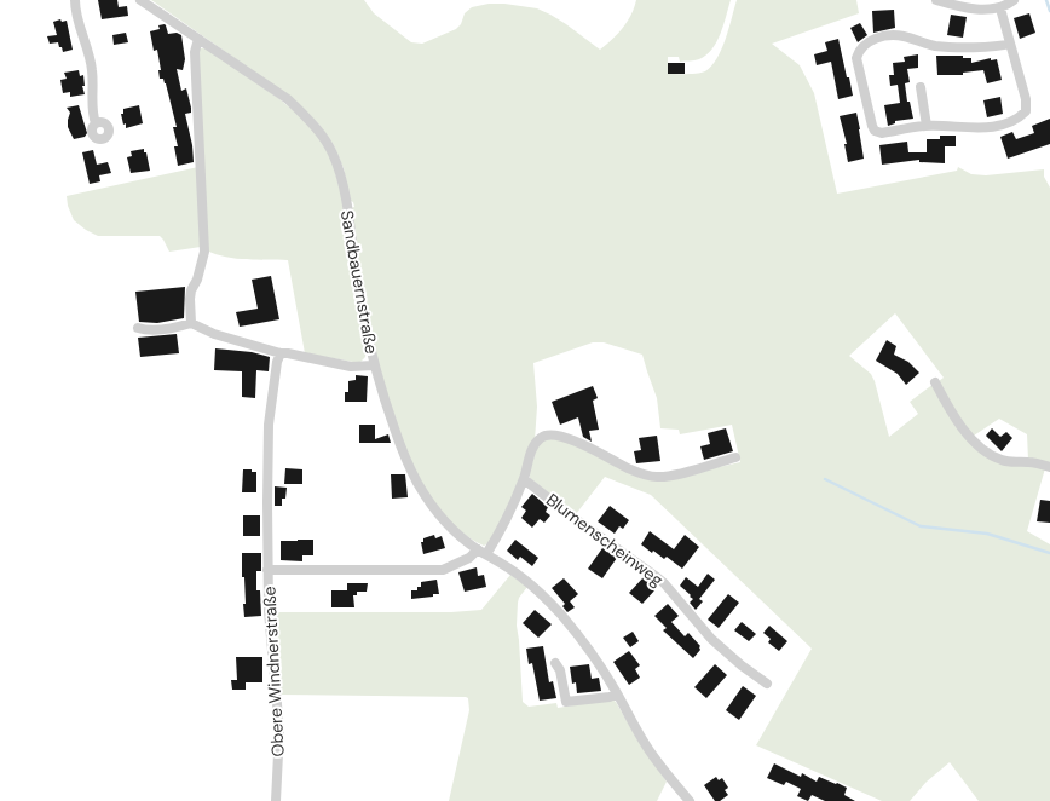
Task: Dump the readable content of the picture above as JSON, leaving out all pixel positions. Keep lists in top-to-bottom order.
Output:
{
  "streets": {
    "street": ["Sandbauernstraße", "Blumenscheinweg", "Obere Windnerstraße"]
  },
  "crossings": [
    ["Sandbauernstraße", "Obere Windnerstraße"]
  ]
}
